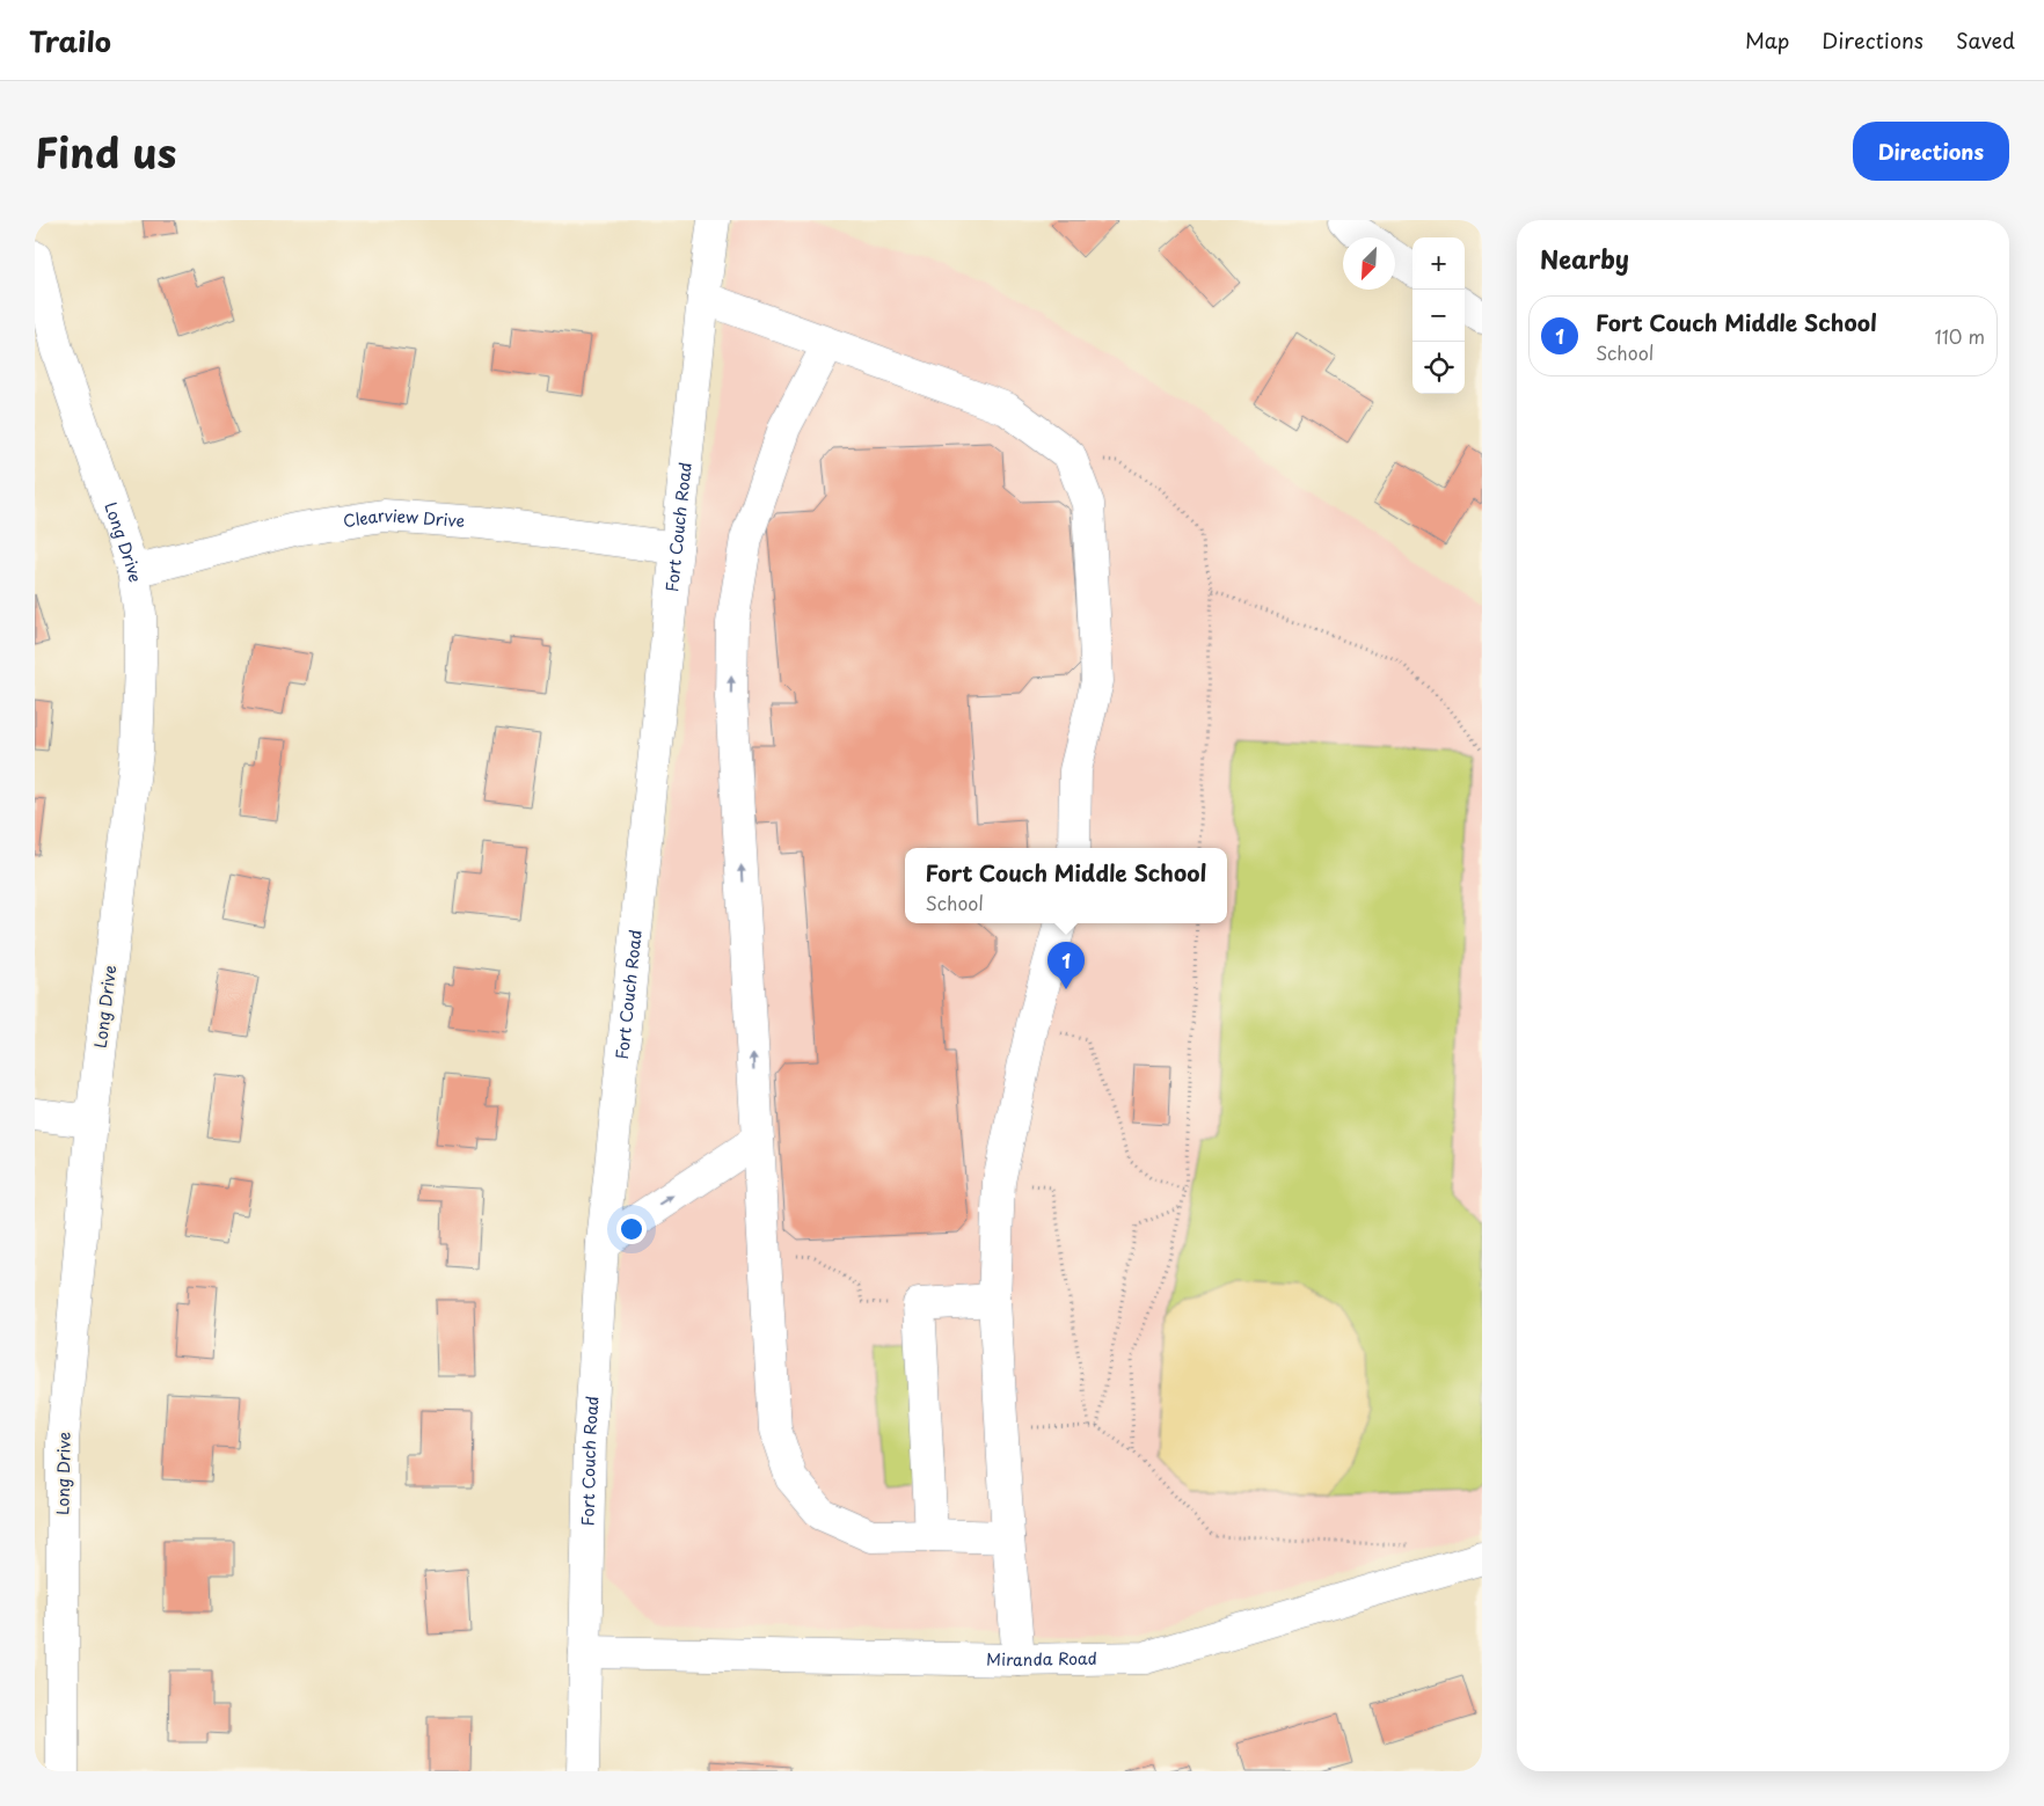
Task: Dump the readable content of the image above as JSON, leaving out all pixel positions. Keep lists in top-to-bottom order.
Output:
{
  "streets": {
    "street": [
      "Clearview Drive",
      "Fort Couch Road",
      "Long Drive",
      "Miranda Road"
    ]
  },
  "crossings": [
    ["Clearview Drive", "Fort Couch Road"],
    ["Clearview Drive", "Long Drive"],
    ["Fort Couch Road", "Miranda Road"]
  ],
  "north": "bottom left",
  "page": {
    "header": "Trailo",
    "nav": ["Map", "Directions", "Saved"],
    "title": "Find us",
    "buttons": "Directions",
    "heading": "Nearby",
    "map_buttons": ["+", "−"],
    "list": [
      {
        "mark": "1",
        "name": "Fort Couch Middle School",
        "note": "School",
        "value": "110 m"
      }
    ],
    "popup": ["Fort Couch Middle School", "School"],
    "pins": "1"
  }
}
